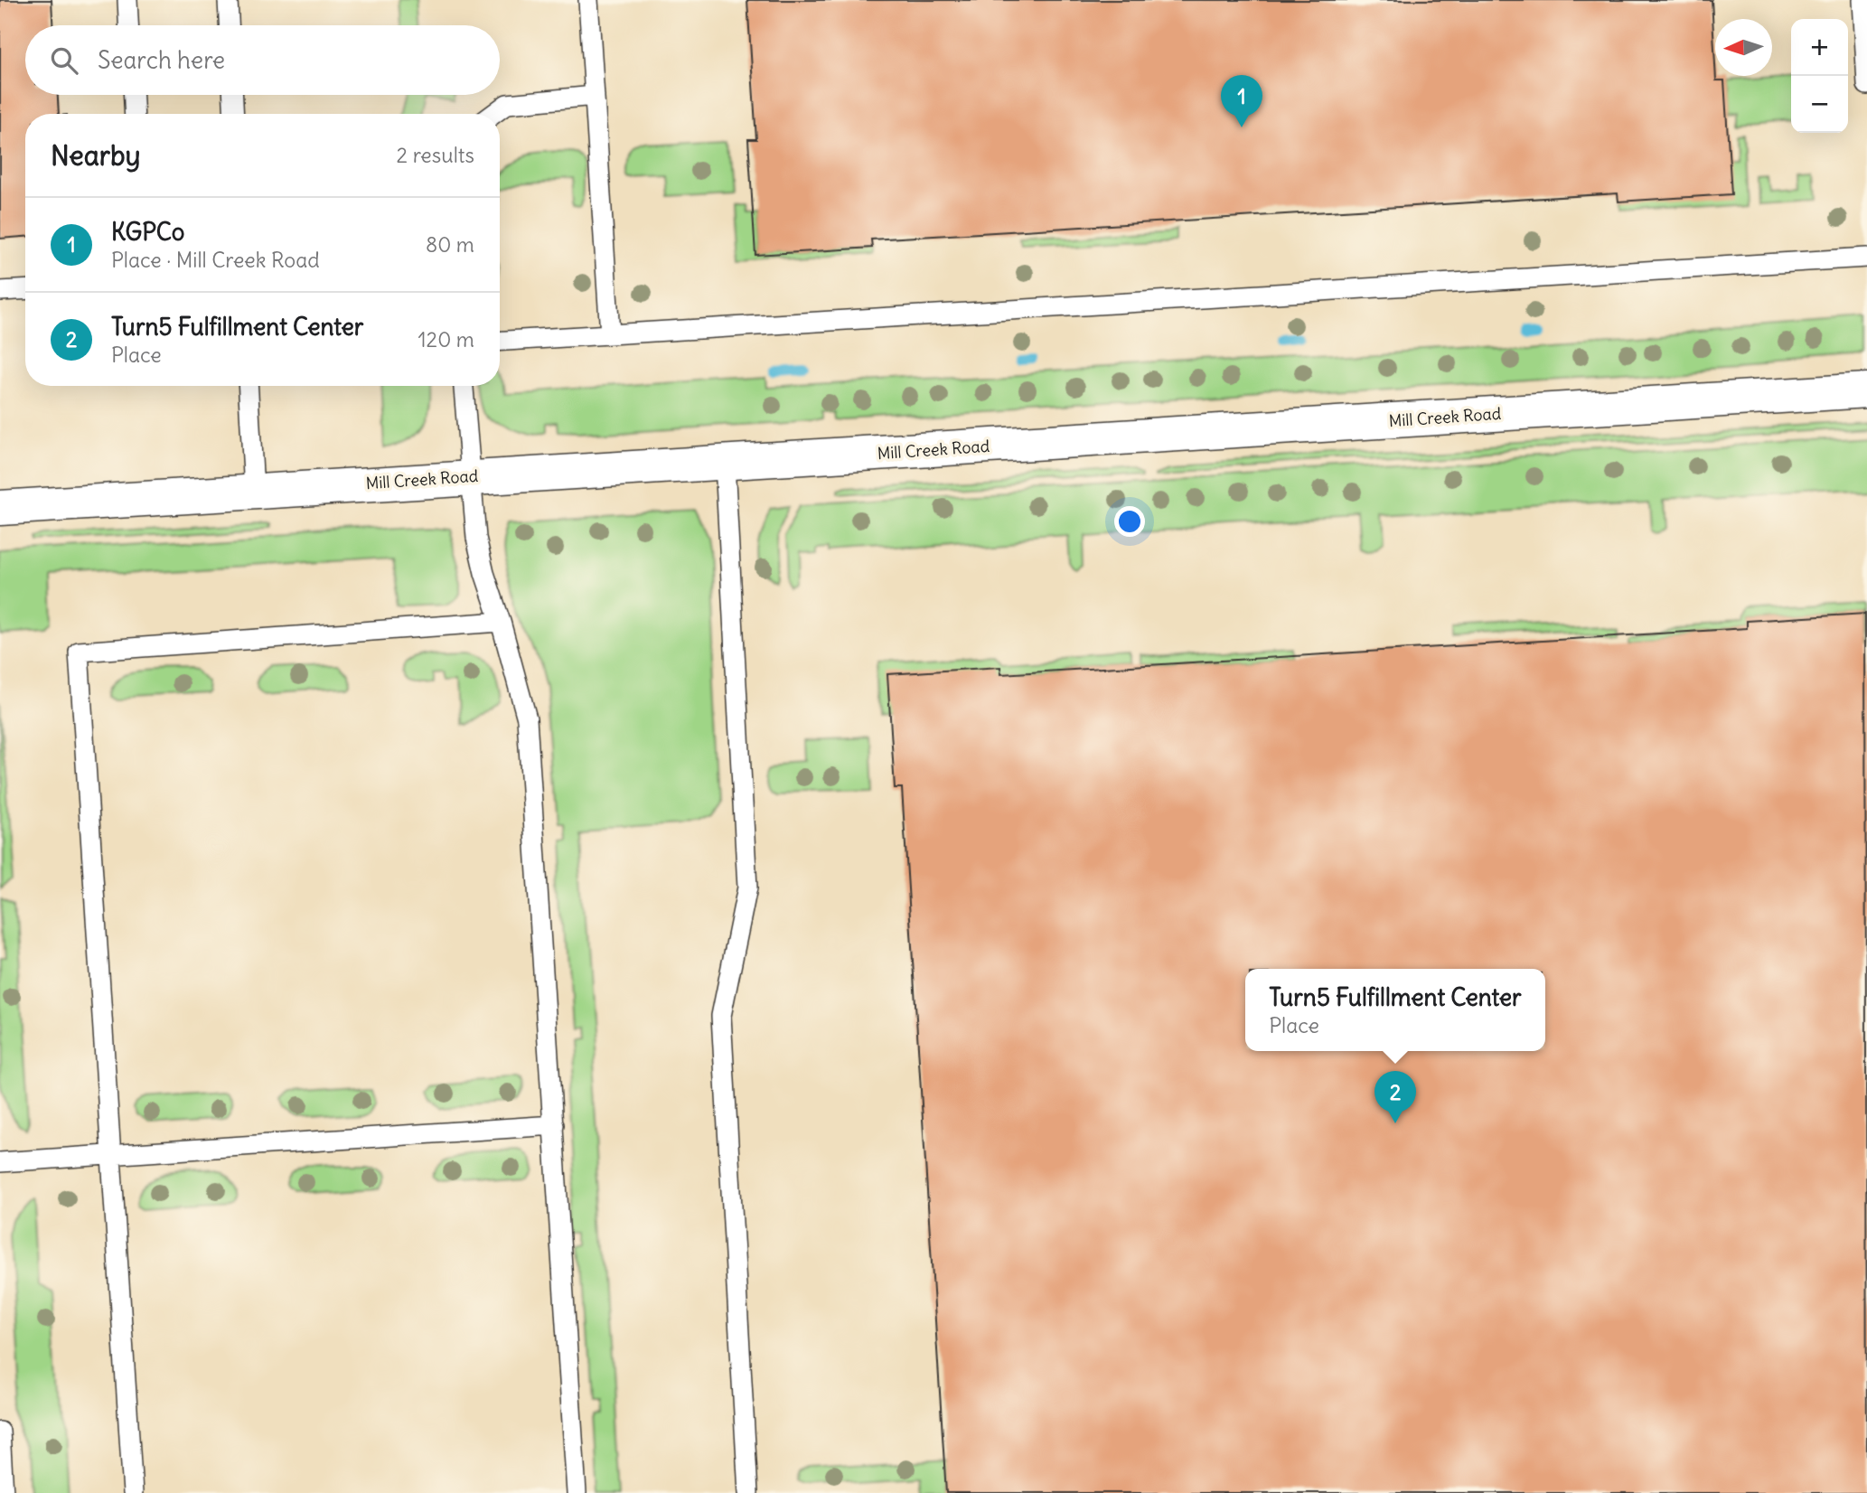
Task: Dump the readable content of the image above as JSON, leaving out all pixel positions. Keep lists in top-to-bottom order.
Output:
{
  "streets": {
    "street": ["Mill Creek Road"]
  },
  "north": "left",
  "page": {
    "map_buttons": ["+", "−"],
    "search": "Search here",
    "pins": ["1", "2"],
    "heading": ["Nearby", "2 results"],
    "list": [
      {
        "mark": "1",
        "name": "KGPCo",
        "note": "Place · Mill Creek Road",
        "value": "80 m"
      },
      {
        "mark": "2",
        "name": "Turn5 Fulfillment Center",
        "note": "Place",
        "value": "120 m"
      }
    ],
    "popup": ["Turn5 Fulfillment Center", "Place"]
  }
}
